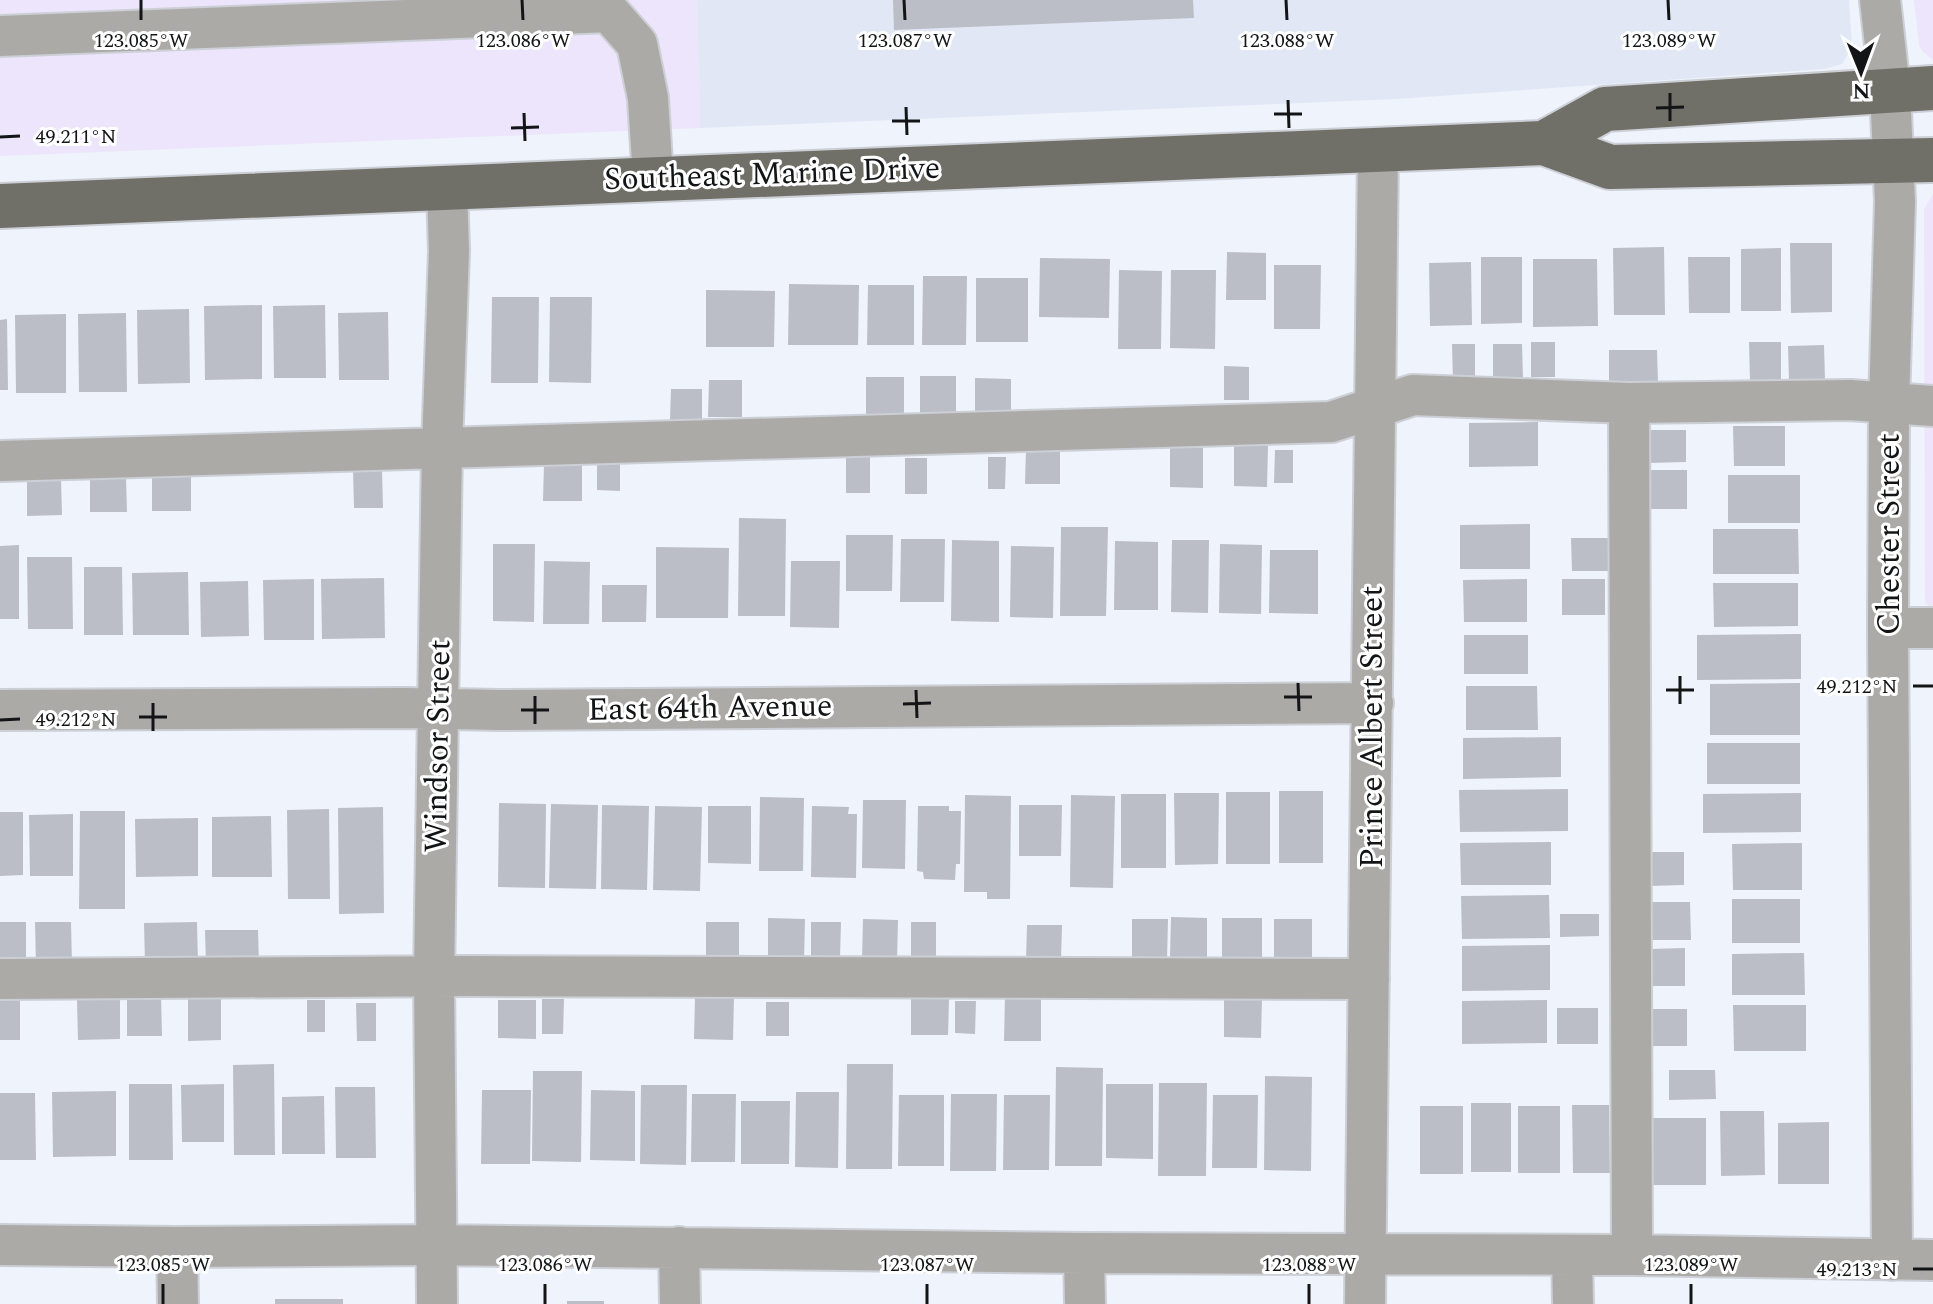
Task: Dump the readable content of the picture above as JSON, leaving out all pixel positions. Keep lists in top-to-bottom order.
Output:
{
  "streets": {
    "main road": ["Southeast Marine Drive"],
    "street": [
      "Chester Street",
      "East 64th Avenue",
      "Prince Albert Street",
      "Windsor Street"
    ]
  },
  "crossings": [
    ["Southeast Marine Drive", "Chester Street"],
    ["Southeast Marine Drive", "Prince Albert Street"],
    ["Southeast Marine Drive", "Windsor Street"],
    ["East 64th Avenue", "Prince Albert Street"],
    ["East 64th Avenue", "Windsor Street"]
  ],
  "north": "bottom",
  "coordinates": [
    "123.085°W",
    "123.086°W",
    "123.087°W",
    "123.088°W",
    "123.089°W",
    "49.211°N",
    "49.212°N",
    "49.213°N"
  ]
}
